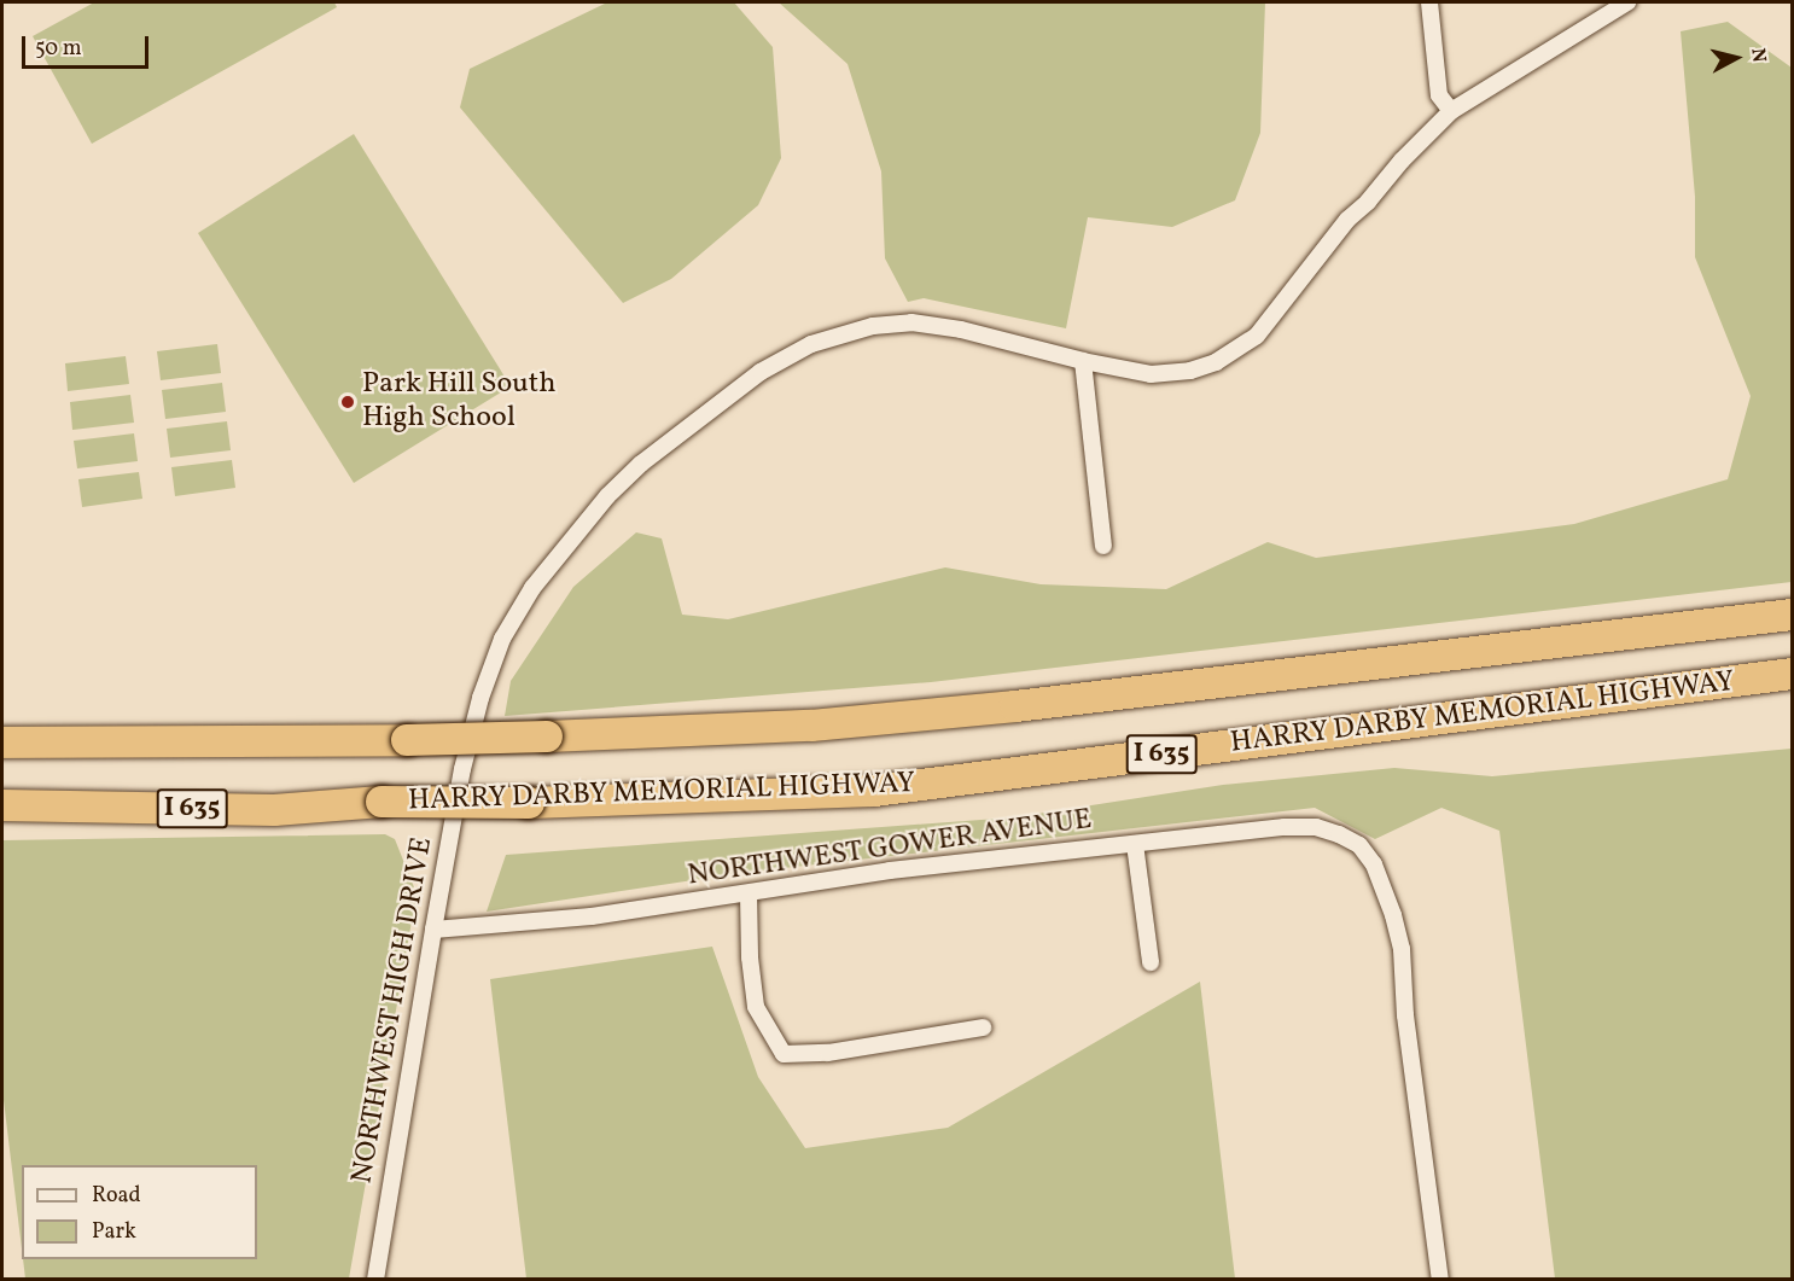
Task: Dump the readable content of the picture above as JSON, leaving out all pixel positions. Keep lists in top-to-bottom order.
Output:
{
  "streets": {
    "highway": ["HARRY DARBY MEMORIAL HIGHWAY", "I 635"],
    "street": ["NORTHWEST GOWER AVENUE", "NORTHWEST HIGH DRIVE"]
  },
  "crossings": [
    ["NORTHWEST GOWER AVENUE", "NORTHWEST HIGH DRIVE"]
  ],
  "places": ["Park Hill South High School"],
  "legend": ["Road", "Park"],
  "scale_bar": "50 m",
  "north": "right"
}
